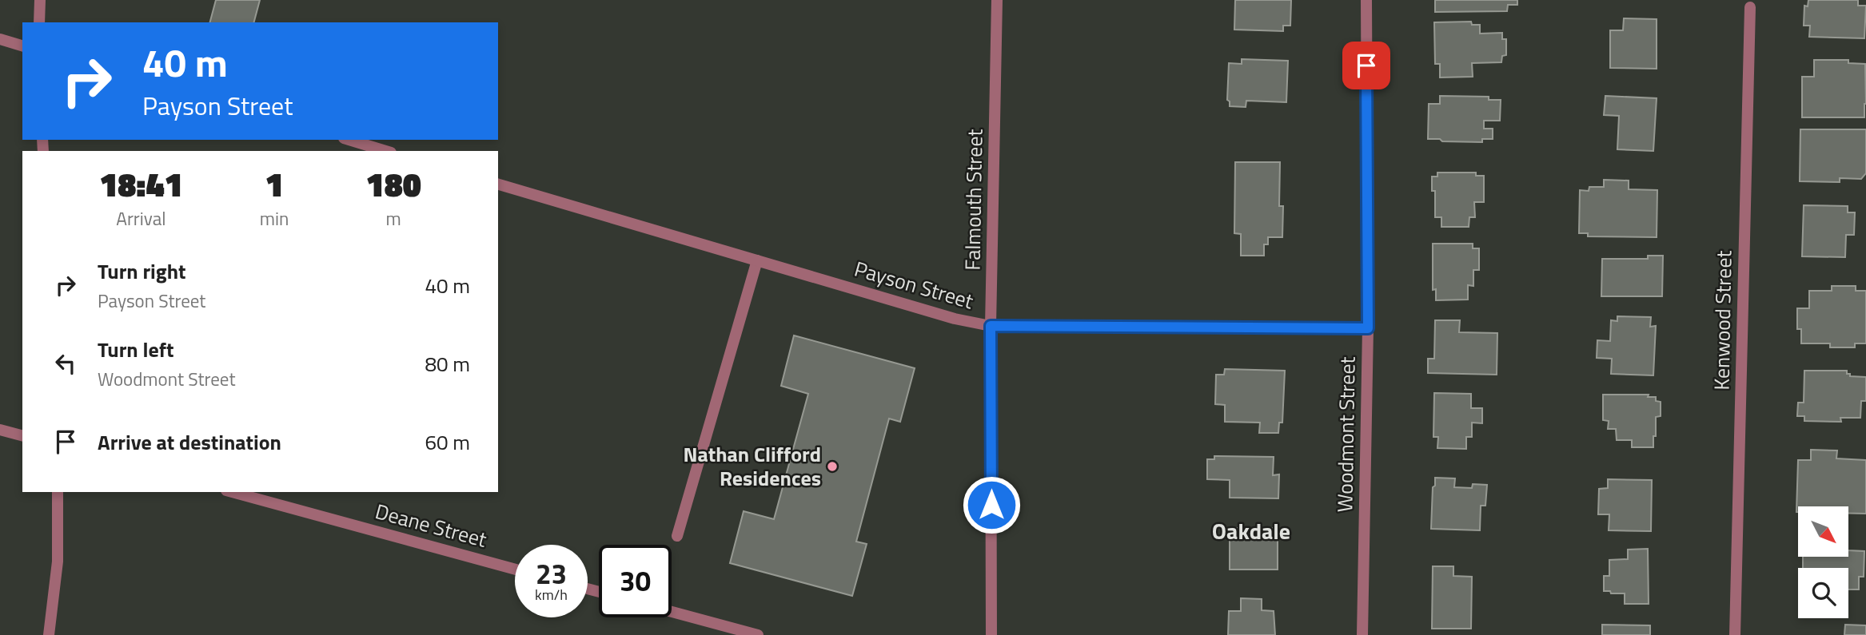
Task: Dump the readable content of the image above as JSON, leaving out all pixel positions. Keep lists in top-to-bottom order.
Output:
{
  "streets": {
    "street": [
      "Falmouth Street",
      "Payson Street",
      "Kenwood Street",
      "Woodmont Street",
      "Deane Street"
    ]
  },
  "crossings": [
    ["Falmouth Street", "Payson Street"],
    ["Payson Street", "Woodmont Street"]
  ],
  "districts": ["Oakdale"],
  "places": ["Nathan Clifford Residences"],
  "north": "bottom right",
  "page": {
    "turn": ["40 m", "Payson Street"],
    "eta": [
      "18:41",
      "Arrival",
      "1",
      "min",
      "180",
      "m"
    ],
    "list": [
      {
        "name": "Turn right",
        "note": "Payson Street",
        "value": "40 m"
      },
      {
        "name": "Turn left",
        "note": "Woodmont Street",
        "value": "80 m"
      },
      {
        "name": "Arrive at destination",
        "value": "60 m"
      }
    ],
    "speed": "23 km/h",
    "limit": "30"
  }
}
